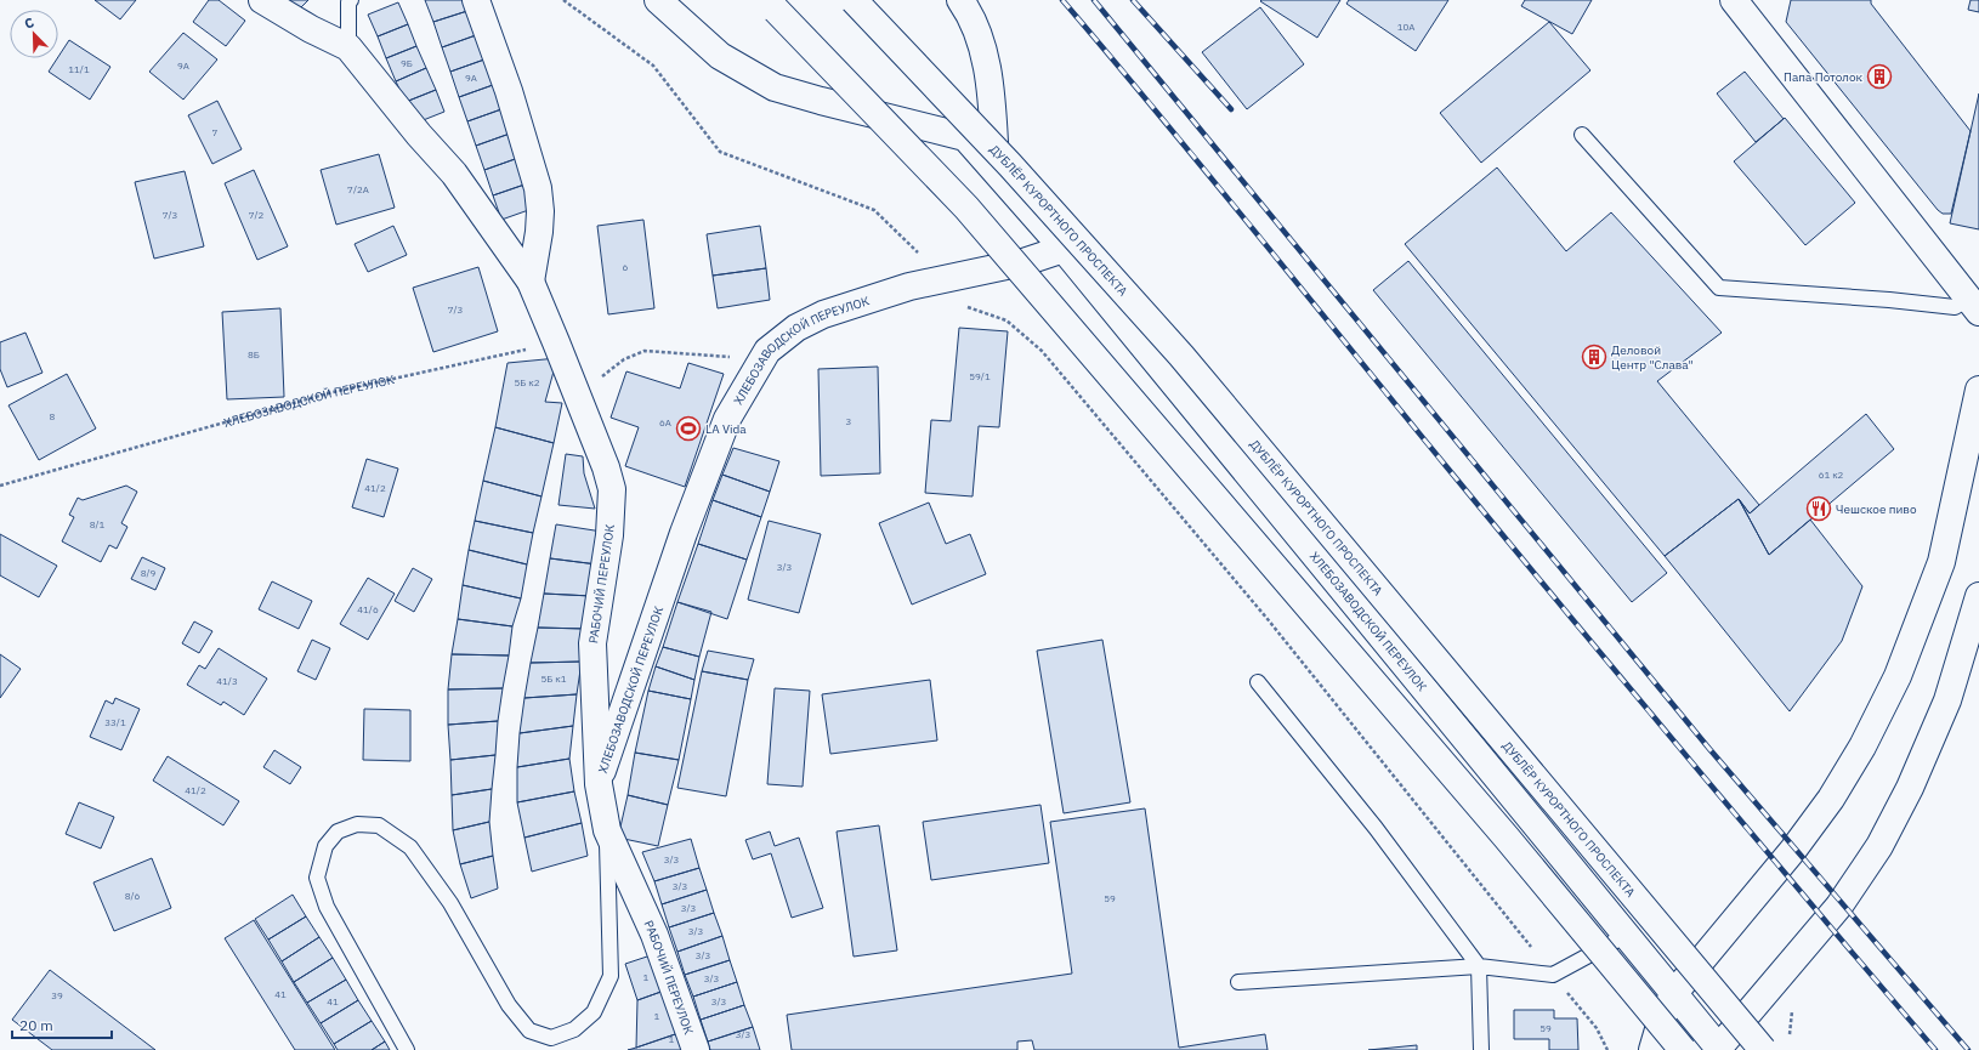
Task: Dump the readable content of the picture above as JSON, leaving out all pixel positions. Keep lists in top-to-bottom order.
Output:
{
  "streets": {
    "main road": ["ДУБЛЁР КУРОРТНОГО ПРОСПЕКТА", "ХЛЕБОЗАВОДСКОЙ ПЕРЕУЛОК", "РАБОЧИЙ ПЕРЕУЛОК"]
  },
  "crossings": [
    ["ХЛЕБОЗАВОДСКОЙ ПЕРЕУЛОК", "РАБОЧИЙ ПЕРЕУЛОК"]
  ],
  "places": {
    "building": ["Папа Потолок", "Деловой Центр \"Слава\""],
    "sports": ["LA Vida"],
    "restaurant": ["Чешское пиво"]
  },
  "house_numbers": [
    "10А",
    "9Б",
    "9А",
    "11/1",
    "9А",
    "7",
    "7/2А",
    "7/3",
    "7/2",
    "6",
    "7/3",
    "8Б",
    "59/1",
    "5Б к2",
    "8",
    "3",
    "6А",
    "61 к2",
    "41/2",
    "8/1",
    "3/3",
    "8/9",
    "41/6",
    "5Б к1",
    "41/3",
    "33/1",
    "41/2",
    "3/3",
    "3/3",
    "8/6",
    "59",
    "3/3",
    "3/3",
    "3/3",
    "1",
    "3/3",
    "41",
    "39",
    "41",
    "3/3",
    "1",
    "59",
    "3/3",
    "1"
  ],
  "scale_bar": "20 m",
  "north": "top left"
}
